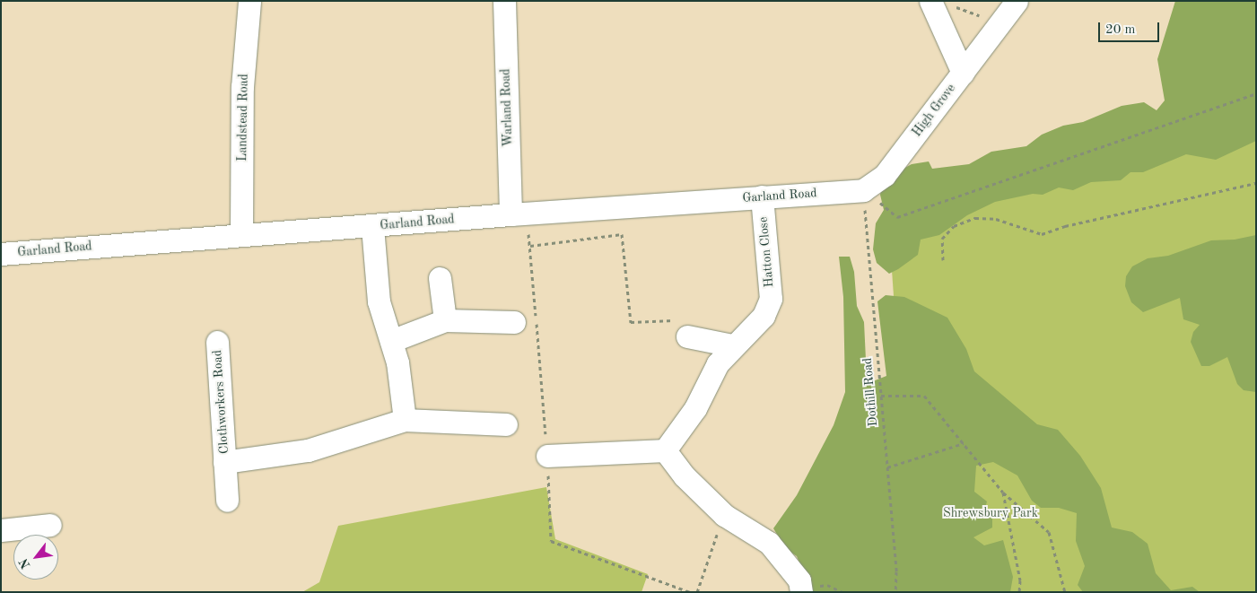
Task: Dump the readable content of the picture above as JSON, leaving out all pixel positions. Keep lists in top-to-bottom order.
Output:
{
  "streets": {
    "street": [
      "Warland Road",
      "High Grove",
      "Landstead Road",
      "Garland Road",
      "Hatton Close",
      "Clothworkers Road"
    ],
    "path": ["Dothill Road"]
  },
  "crossings": [
    ["Warland Road", "Garland Road"],
    ["High Grove", "Garland Road"],
    ["High Grove", "Dothill Road"],
    ["Landstead Road", "Garland Road"],
    ["Garland Road", "Hatton Close"],
    ["Garland Road", "Dothill Road"]
  ],
  "parks": ["Shrewsbury Park"],
  "scale_bar": "20 m",
  "north": "bottom left"
}
